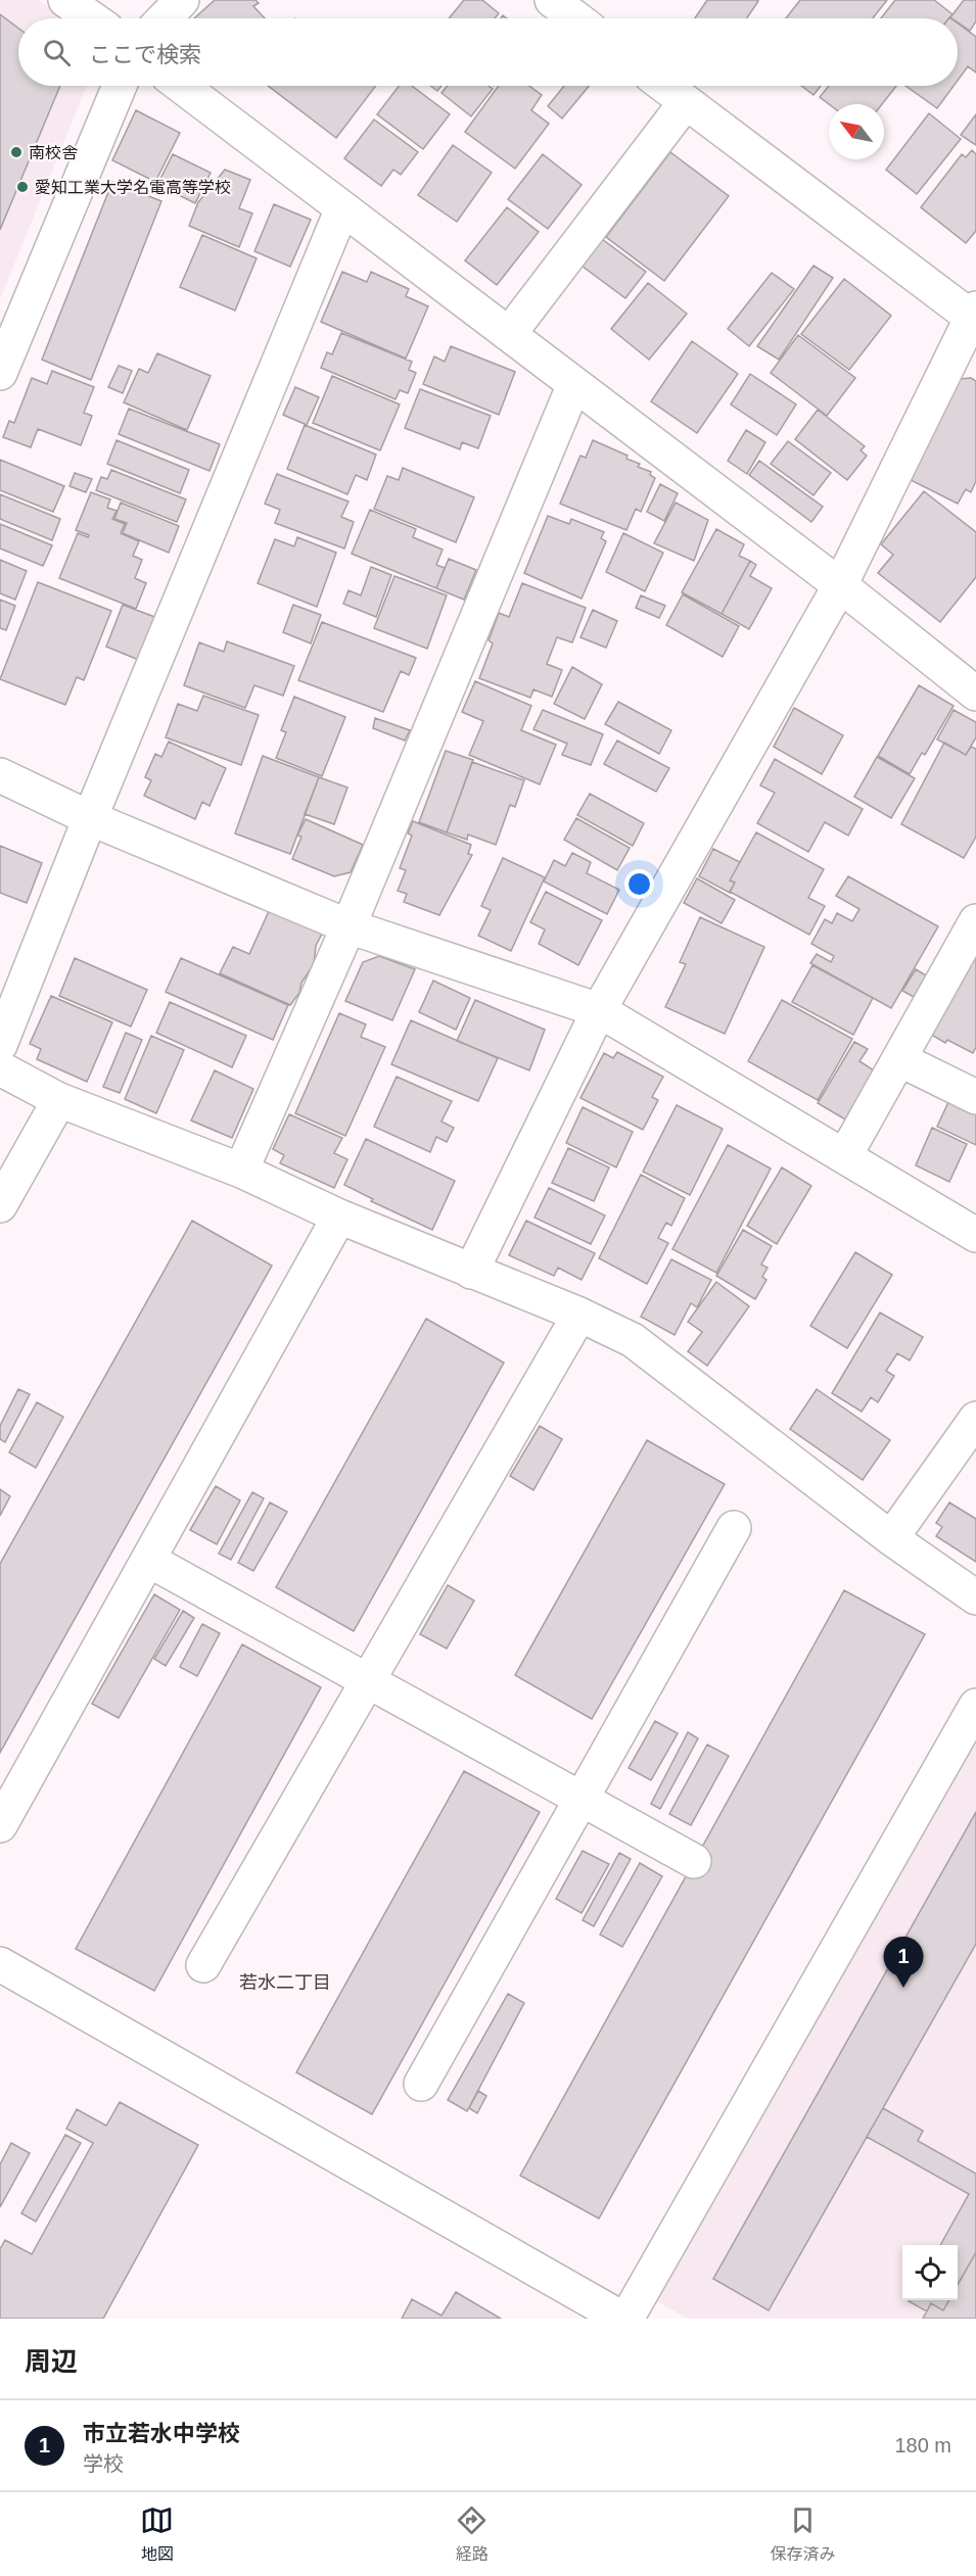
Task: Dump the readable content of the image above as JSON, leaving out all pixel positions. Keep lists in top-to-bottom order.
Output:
{
  "districts": ["若水二丁目"],
  "places": ["南校舎", "愛知工業大学名電高等学校"],
  "north": "top left",
  "page": {
    "search": "ここで検索",
    "pins": "1",
    "heading": "周辺",
    "list": [
      {
        "mark": "1",
        "name": "市立若水中学校",
        "note": "学校",
        "value": "180 m"
      }
    ],
    "nav": ["地図", "経路", "保存済み"]
  }
}
